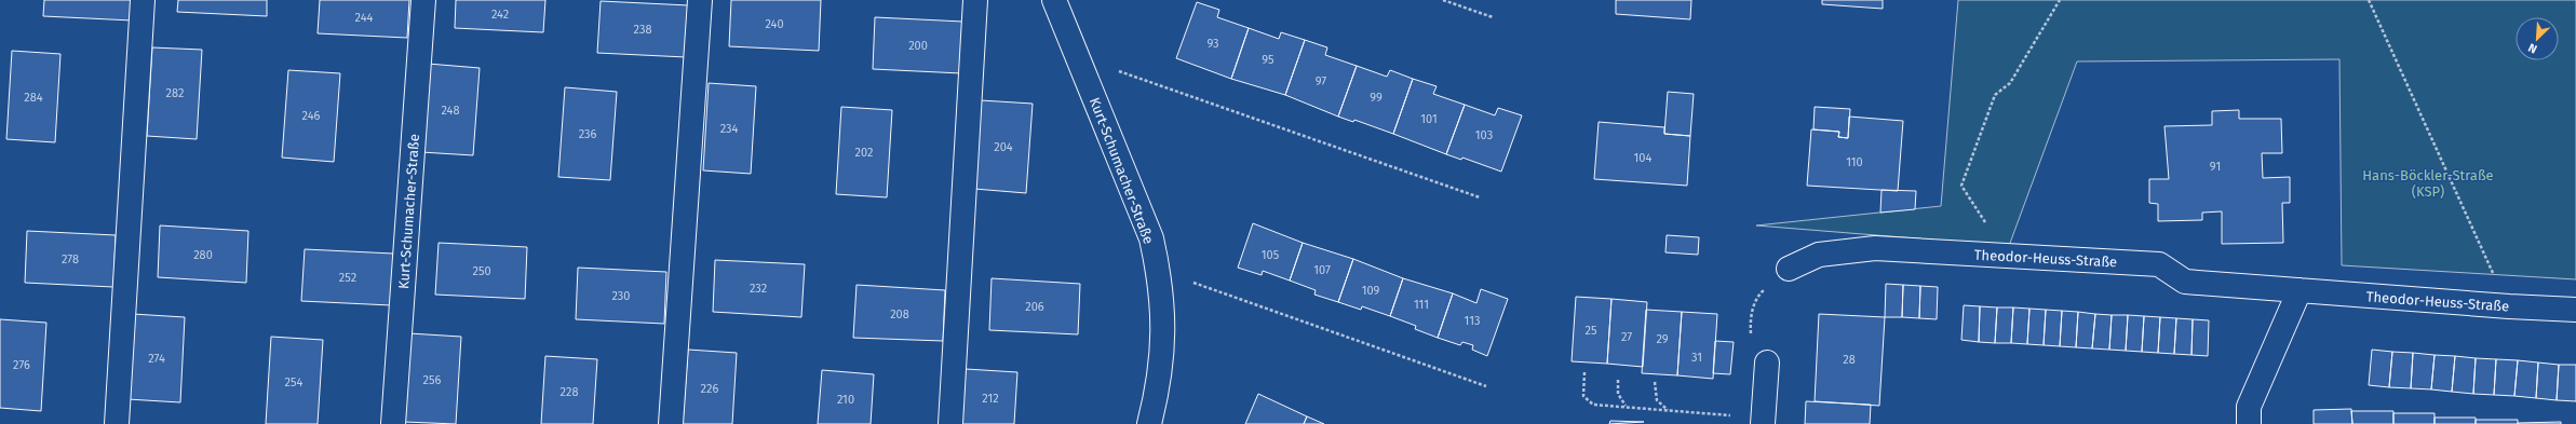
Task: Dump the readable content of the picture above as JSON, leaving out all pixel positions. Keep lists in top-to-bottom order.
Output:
{
  "streets": {
    "street": ["Kurt-Schumacher-Straße", "Theodor-Heuss-Straße"]
  },
  "parks": ["Hans-Böckler-Straße (KSP)"],
  "house_numbers": [
    "242",
    "244",
    "240",
    "238",
    "93",
    "200",
    "95",
    "97",
    "282",
    "284",
    "99",
    "248",
    "246",
    "101",
    "234",
    "236",
    "103",
    "204",
    "202",
    "104",
    "110",
    "91",
    "280",
    "105",
    "278",
    "107",
    "250",
    "252",
    "232",
    "109",
    "230",
    "111",
    "206",
    "208",
    "113",
    "25",
    "27",
    "29",
    "31",
    "274",
    "28",
    "276",
    "256",
    "254",
    "226",
    "228",
    "212",
    "210"
  ],
  "north": "bottom left"
}
